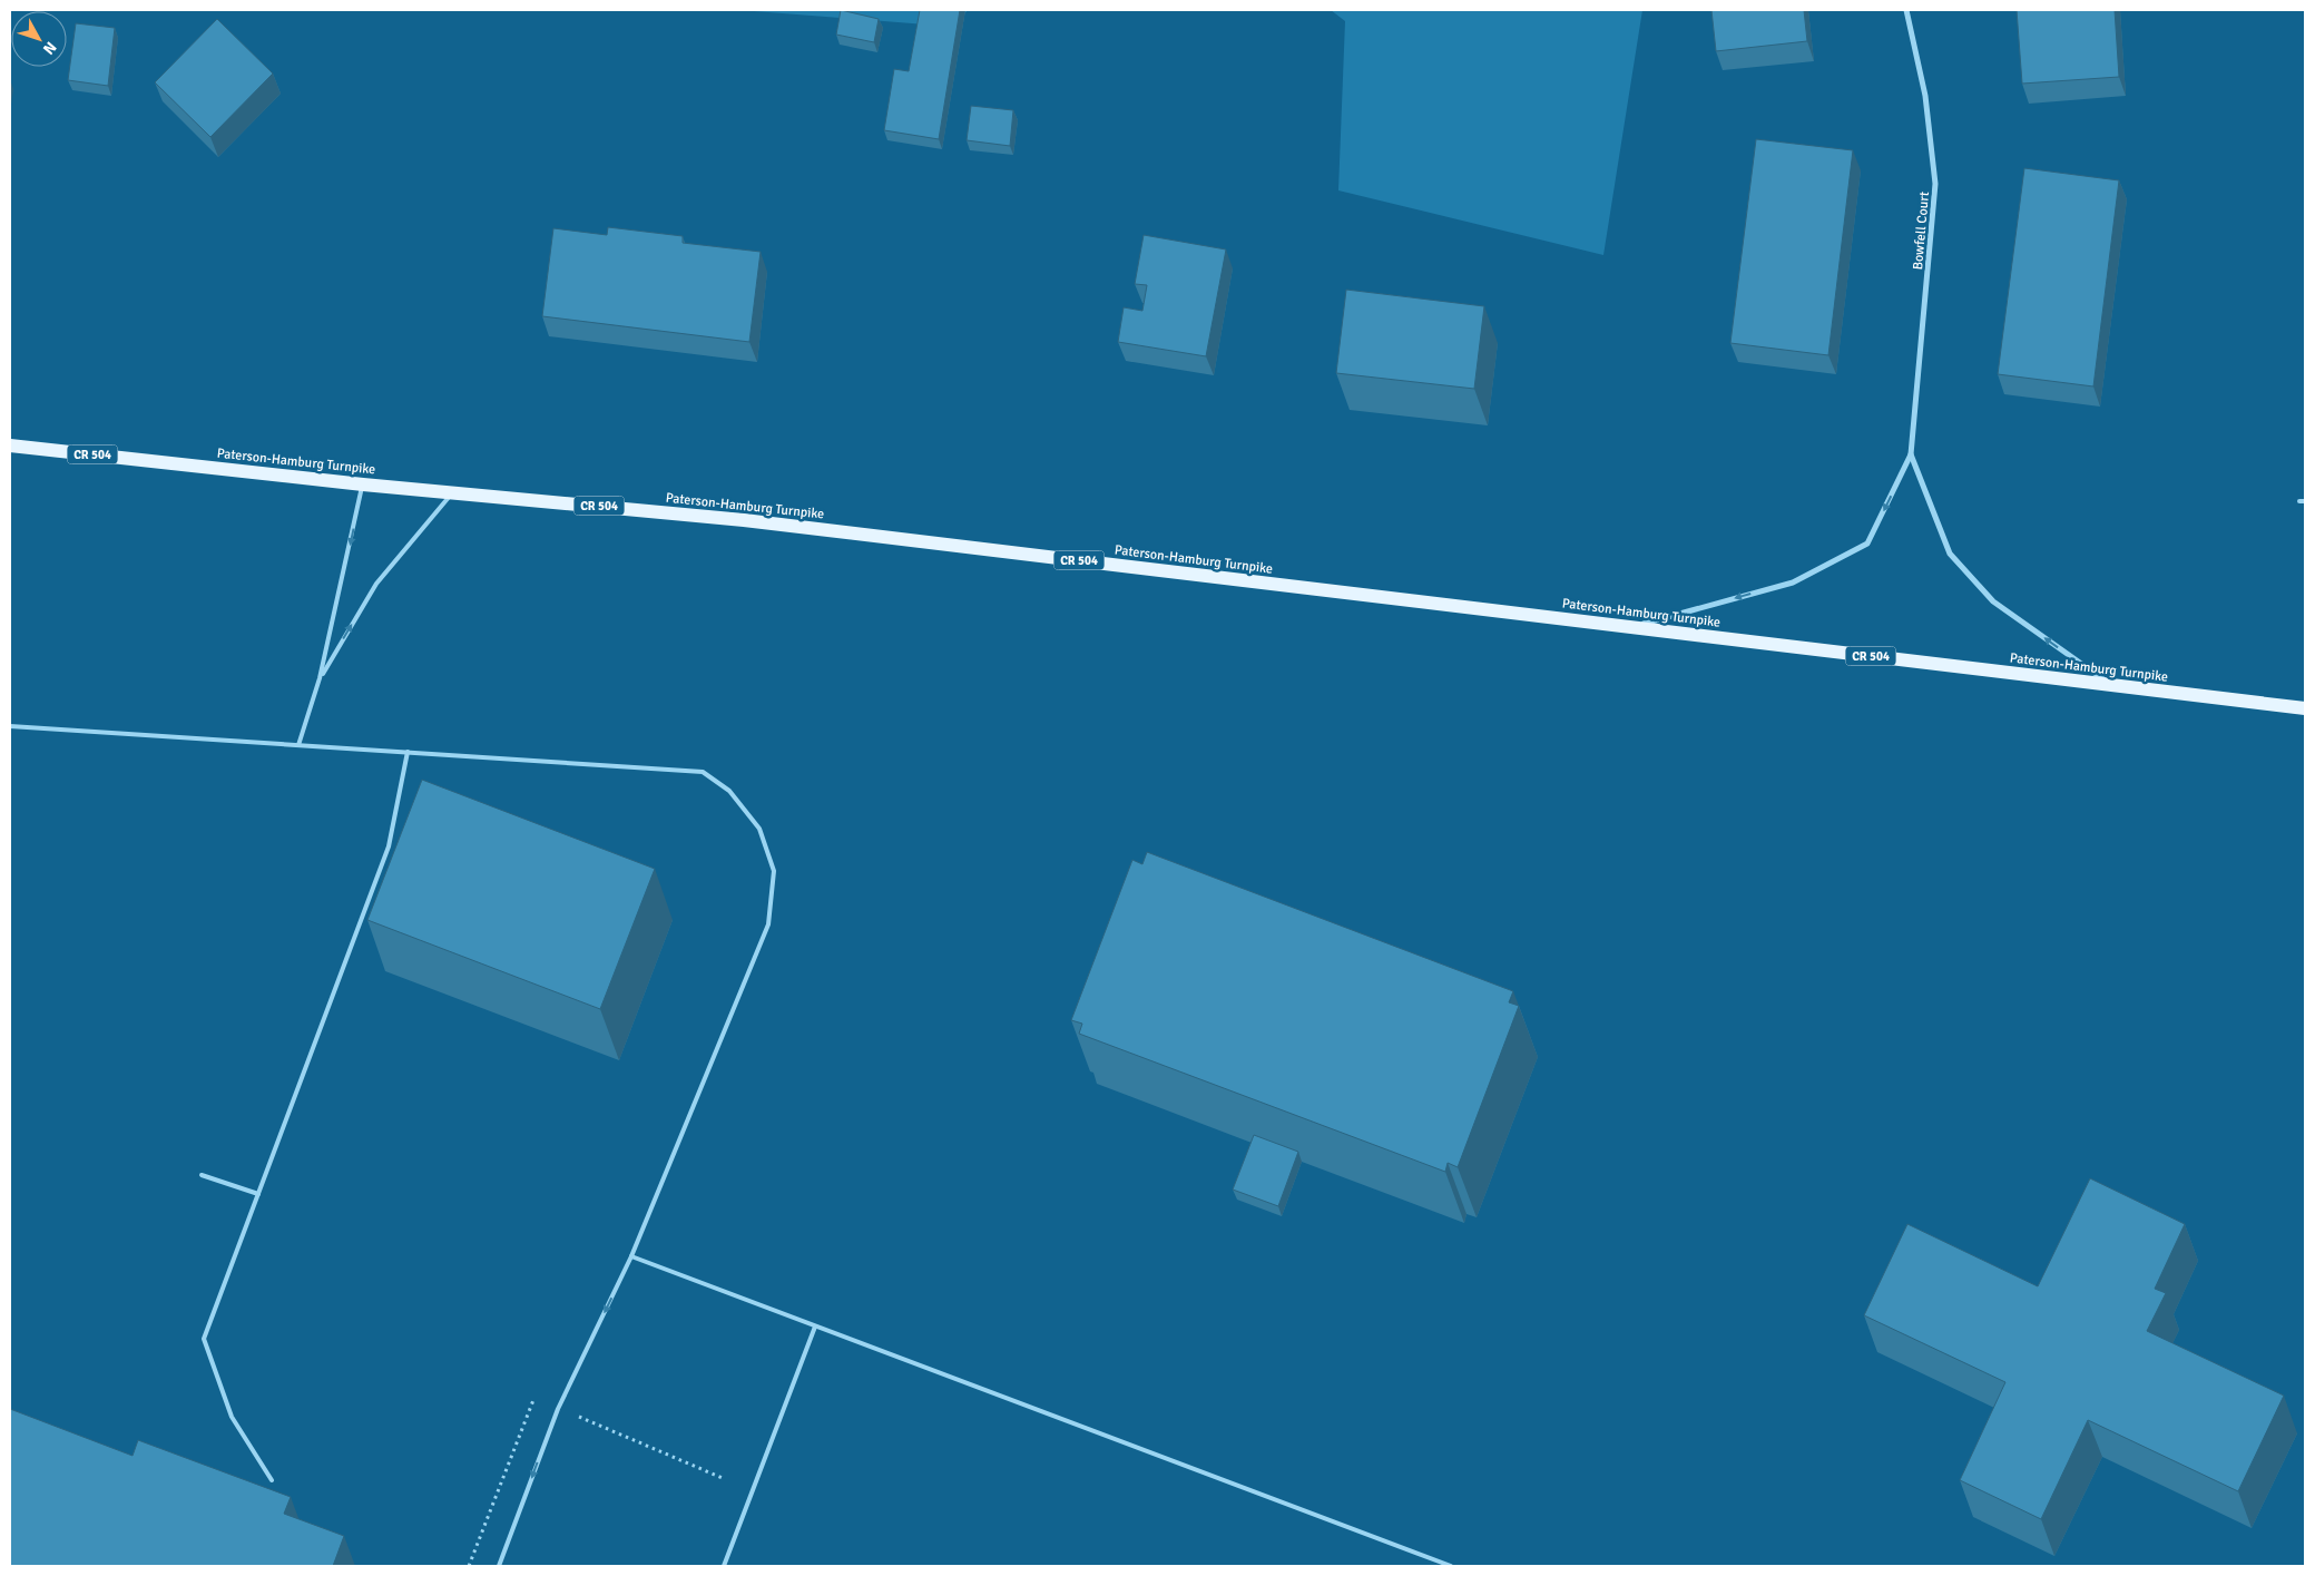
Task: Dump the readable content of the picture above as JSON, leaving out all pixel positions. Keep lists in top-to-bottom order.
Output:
{
  "streets": {
    "main road": ["CR 504", "Paterson-Hamburg Turnpike"],
    "street": ["Bowfell Court"]
  },
  "crossings": [
    ["Bowfell Court", "Paterson-Hamburg Turnpike"]
  ],
  "north": "bottom right"
}
